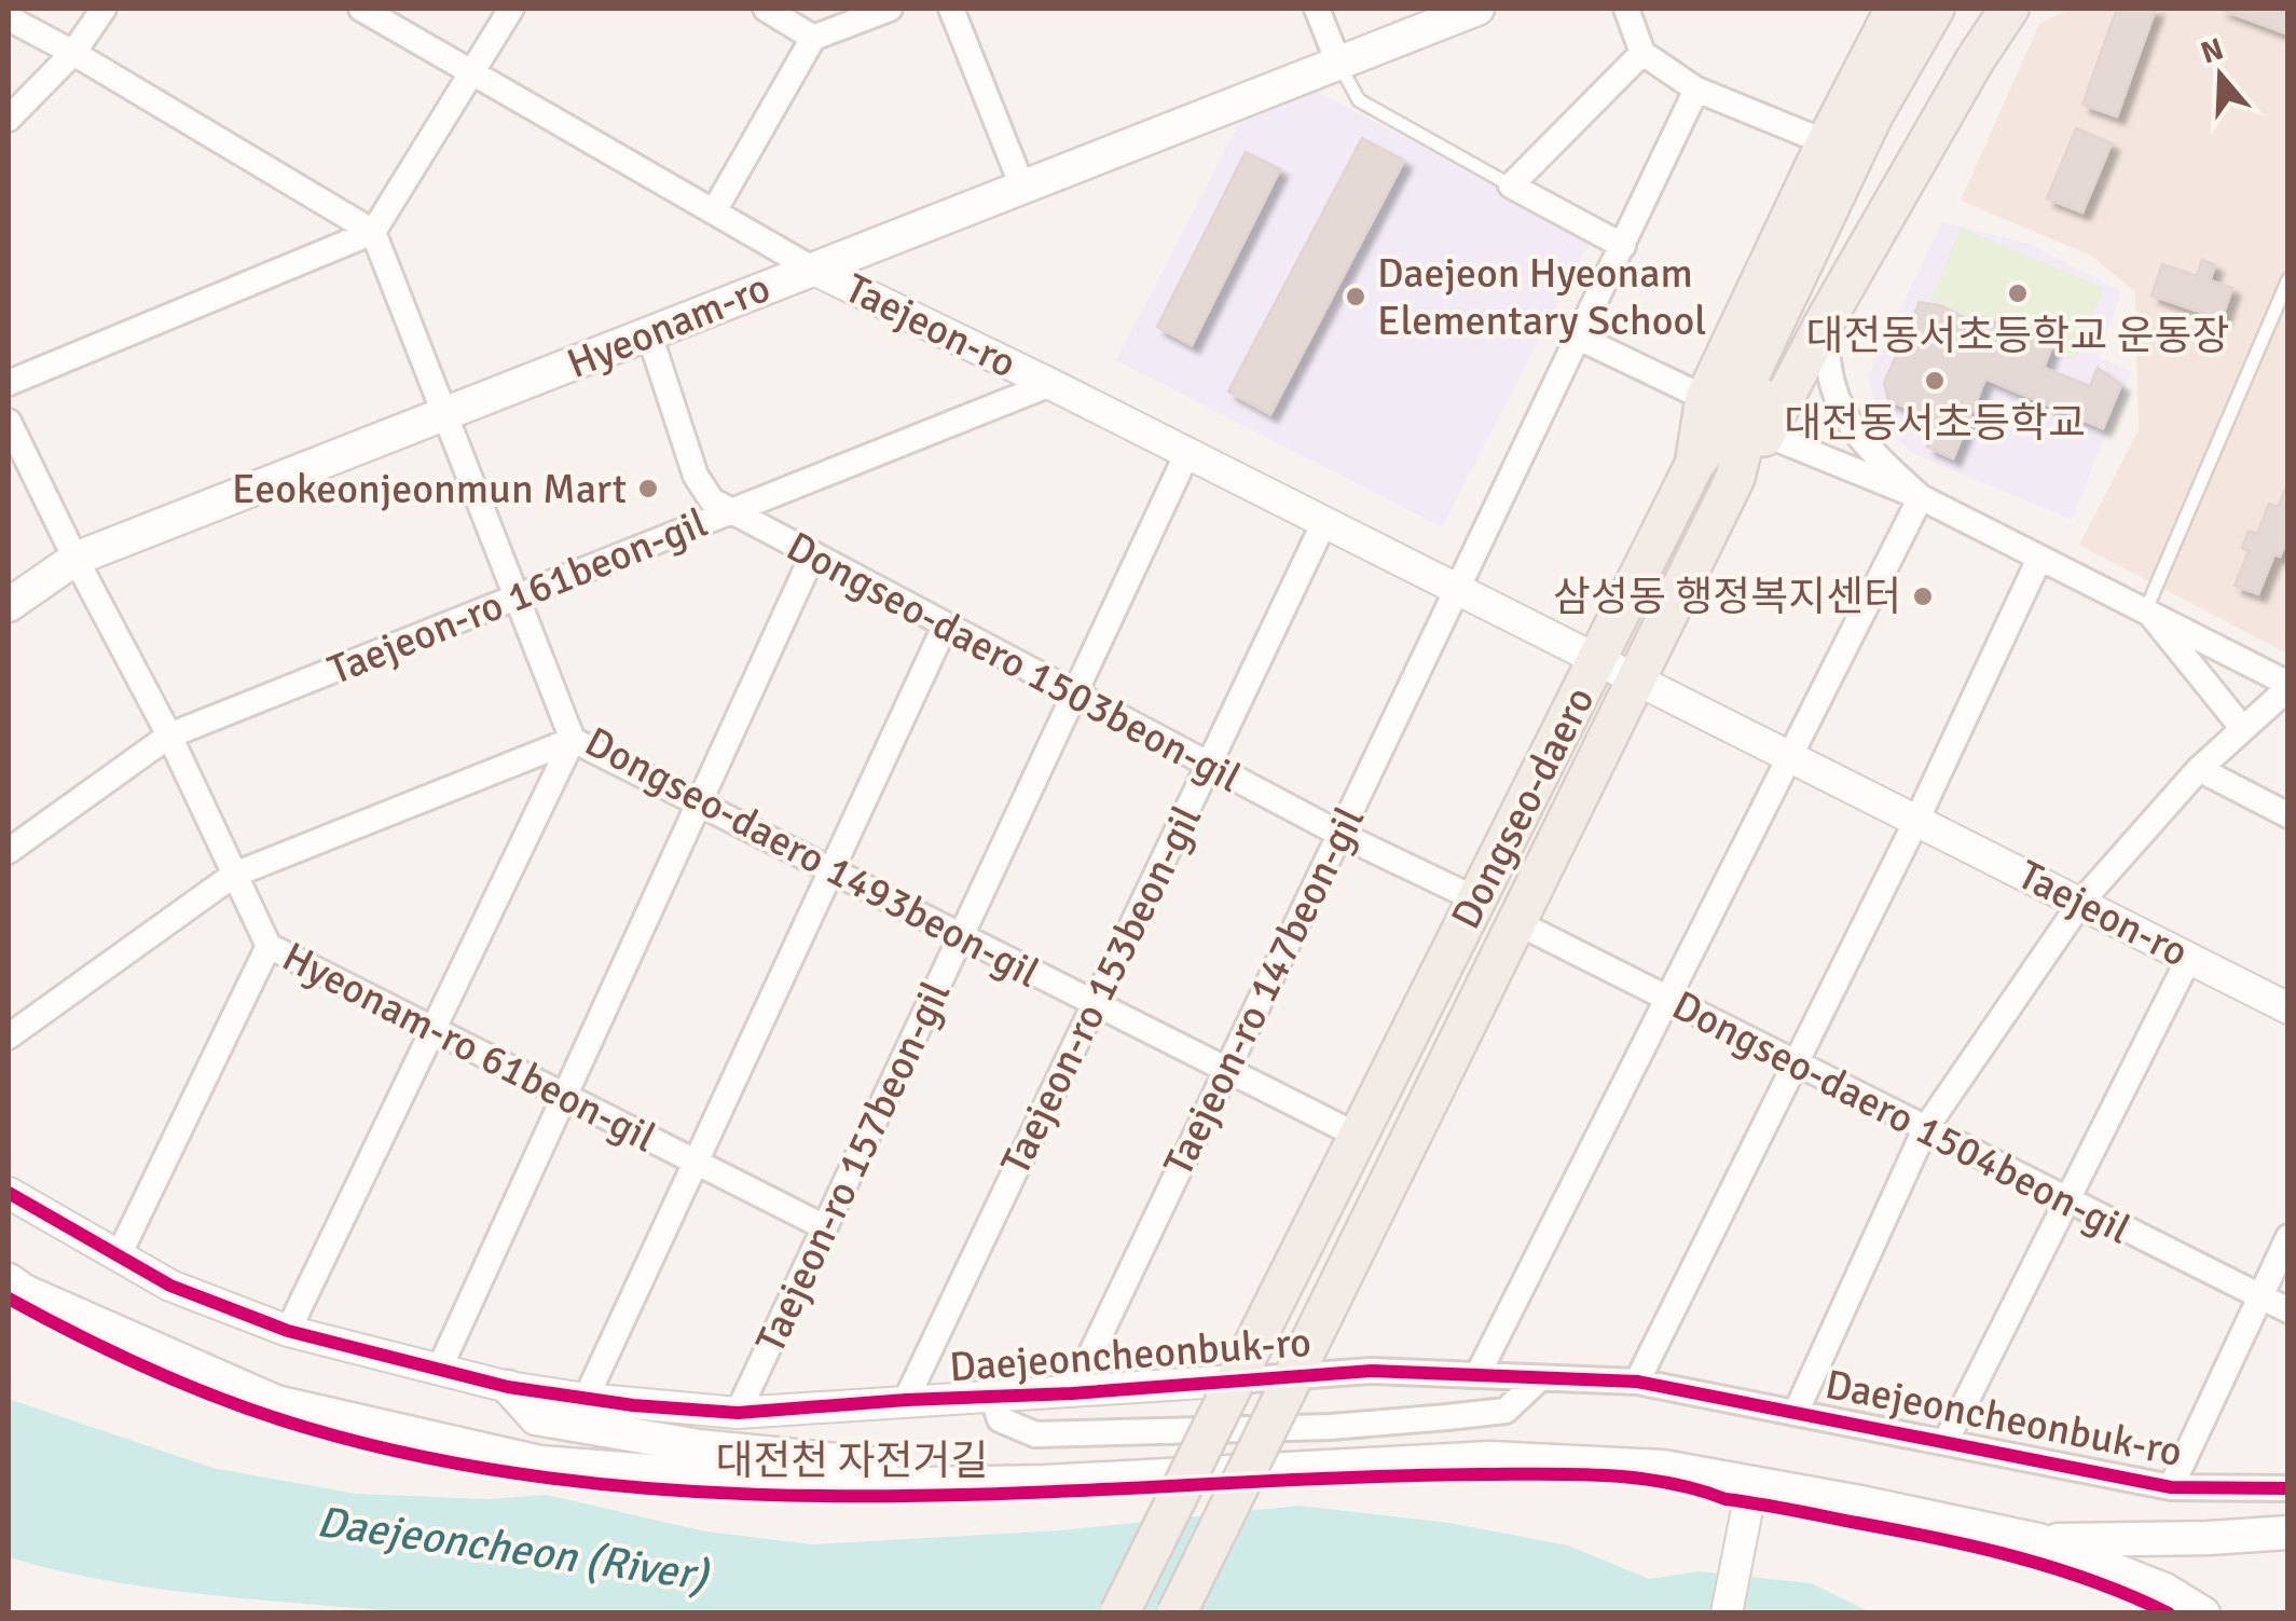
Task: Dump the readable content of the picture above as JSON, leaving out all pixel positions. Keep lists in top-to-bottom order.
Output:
{
  "streets": {
    "main road": ["Hyeonam-ro", "Dongseo-daero"],
    "street": [
      "Taejeon-ro",
      "Taejeon-ro 161beon-gil",
      "Dongseo-daero 1503beon-gil",
      "Dongseo-daero 1493beon-gil",
      "Taejeon-ro 153beon-gil",
      "Taejeon-ro 147beon-gil",
      "Hyeonam-ro 61beon-gil",
      "Dongseo-daero 1504beon-gil",
      "Taejeon-ro 157beon-gil",
      "Daejeoncheonbuk-ro"
    ],
    "cycle path": ["대전천 자전거길"]
  },
  "crossings": [
    ["Hyeonam-ro", "Taejeon-ro"],
    ["Hyeonam-ro", "Dongseo-daero 1503beon-gil"],
    ["Hyeonam-ro", "Dongseo-daero 1493beon-gil"],
    ["Hyeonam-ro", "Hyeonam-ro 61beon-gil"],
    ["Taejeon-ro", "Taejeon-ro 161beon-gil"],
    ["Taejeon-ro", "Dongseo-daero"],
    ["Taejeon-ro", "Taejeon-ro 153beon-gil"],
    ["Taejeon-ro", "Taejeon-ro 147beon-gil"],
    ["Taejeon-ro", "Taejeon-ro 157beon-gil"],
    ["Taejeon-ro 161beon-gil", "Dongseo-daero 1503beon-gil"],
    ["Taejeon-ro 161beon-gil", "Dongseo-daero 1493beon-gil"],
    ["Taejeon-ro 161beon-gil", "Hyeonam-ro 61beon-gil"],
    ["Dongseo-daero 1503beon-gil", "Dongseo-daero"],
    ["Dongseo-daero 1503beon-gil", "Taejeon-ro 153beon-gil"],
    ["Dongseo-daero 1503beon-gil", "Taejeon-ro 147beon-gil"],
    ["Dongseo-daero 1503beon-gil", "Taejeon-ro 157beon-gil"],
    ["Dongseo-daero", "Dongseo-daero 1493beon-gil"],
    ["Dongseo-daero", "Dongseo-daero 1504beon-gil"],
    ["Dongseo-daero", "Daejeoncheonbuk-ro"],
    ["Dongseo-daero 1493beon-gil", "Taejeon-ro 153beon-gil"],
    ["Dongseo-daero 1493beon-gil", "Taejeon-ro 147beon-gil"],
    ["Dongseo-daero 1493beon-gil", "Taejeon-ro 157beon-gil"],
    ["Taejeon-ro 153beon-gil", "Daejeoncheonbuk-ro"],
    ["Taejeon-ro 147beon-gil", "Daejeoncheonbuk-ro"],
    ["Hyeonam-ro 61beon-gil", "Taejeon-ro 157beon-gil"],
    ["Taejeon-ro 157beon-gil", "Daejeoncheonbuk-ro"]
  ],
  "water": ["Daejeoncheon (River)"],
  "places": [
    "대전동서초등학교 운동장",
    "Daejeon Hyeonam Elementary School",
    "대전동서초등학교",
    "Eeokeonjeonmun Mart",
    "삼성동 행정복지센터"
  ],
  "north": "top"
}
